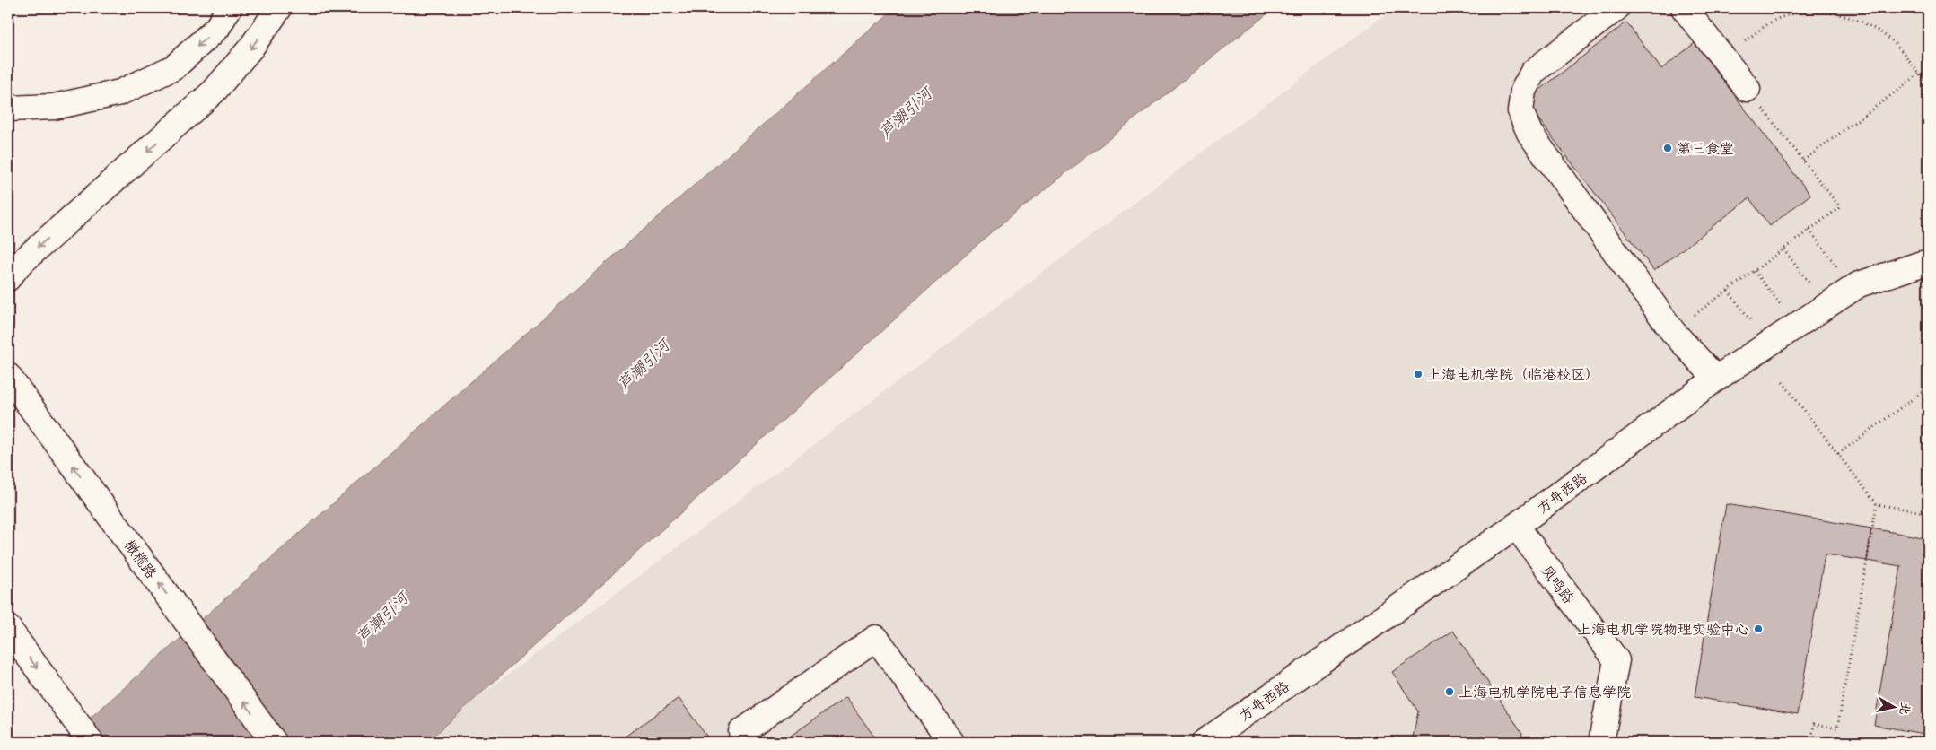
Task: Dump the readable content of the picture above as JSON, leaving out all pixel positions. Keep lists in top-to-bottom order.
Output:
{
  "streets": {
    "main road": ["方舟西路", "橄榄路", "凤鸣路"]
  },
  "crossings": [
    ["方舟西路", "凤鸣路"]
  ],
  "water": ["芦潮引河"],
  "places": [
    "第三食堂",
    "上海电机学院（临港校区）",
    "上海电机学院物理实验中心",
    "上海电机学院电子信息学院"
  ],
  "north": "right"
}
